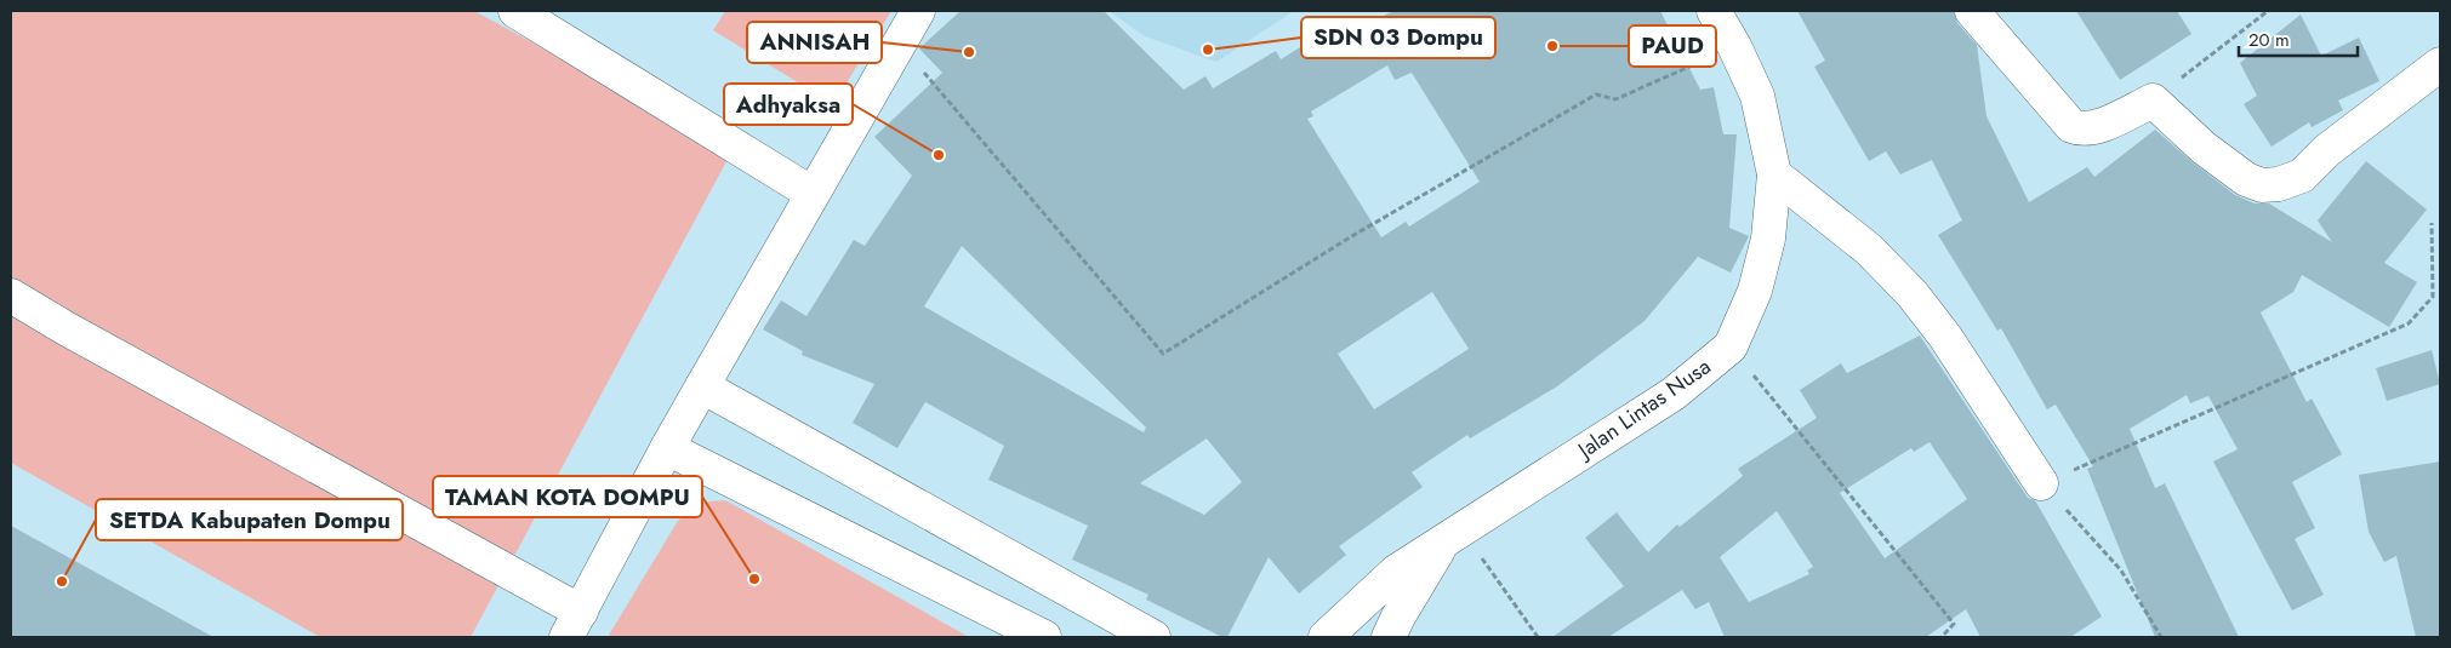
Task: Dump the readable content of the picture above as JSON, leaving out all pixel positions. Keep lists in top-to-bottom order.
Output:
{
  "streets": {
    "main road": ["Jalan Lintas Nusa"]
  },
  "places": [
    "PAUD",
    "SDN 03 Dompu",
    "ANNISAH",
    "Adhyaksa",
    "TAMAN KOTA DOMPU",
    "SETDA Kabupaten Dompu"
  ],
  "scale_bar": "20 m"
}
